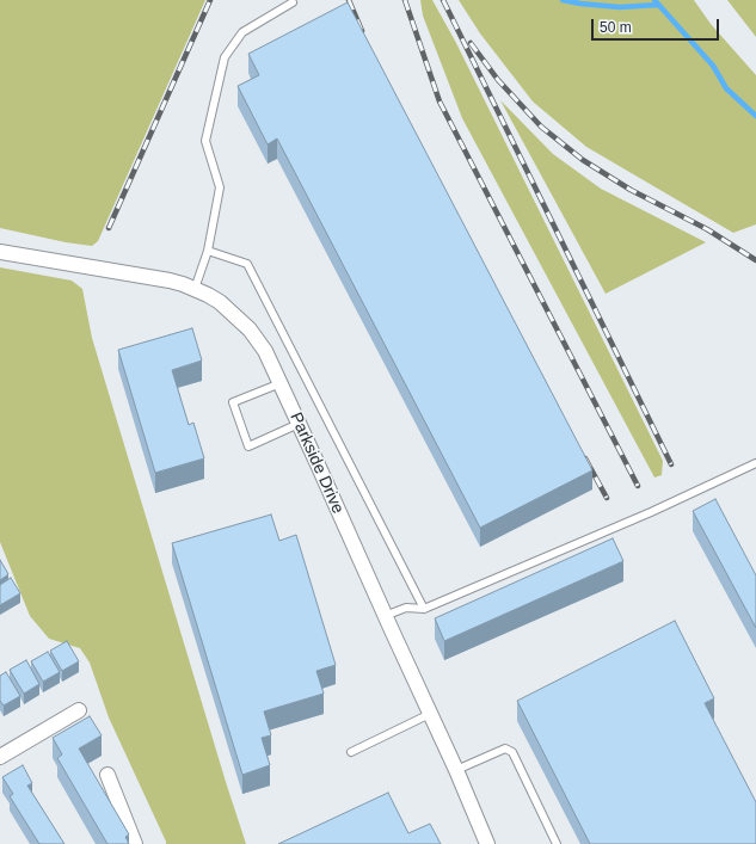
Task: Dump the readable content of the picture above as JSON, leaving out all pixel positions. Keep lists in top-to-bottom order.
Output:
{
  "streets": {
    "street": ["Parkside Drive"]
  },
  "scale_bar": "50 m"
}
